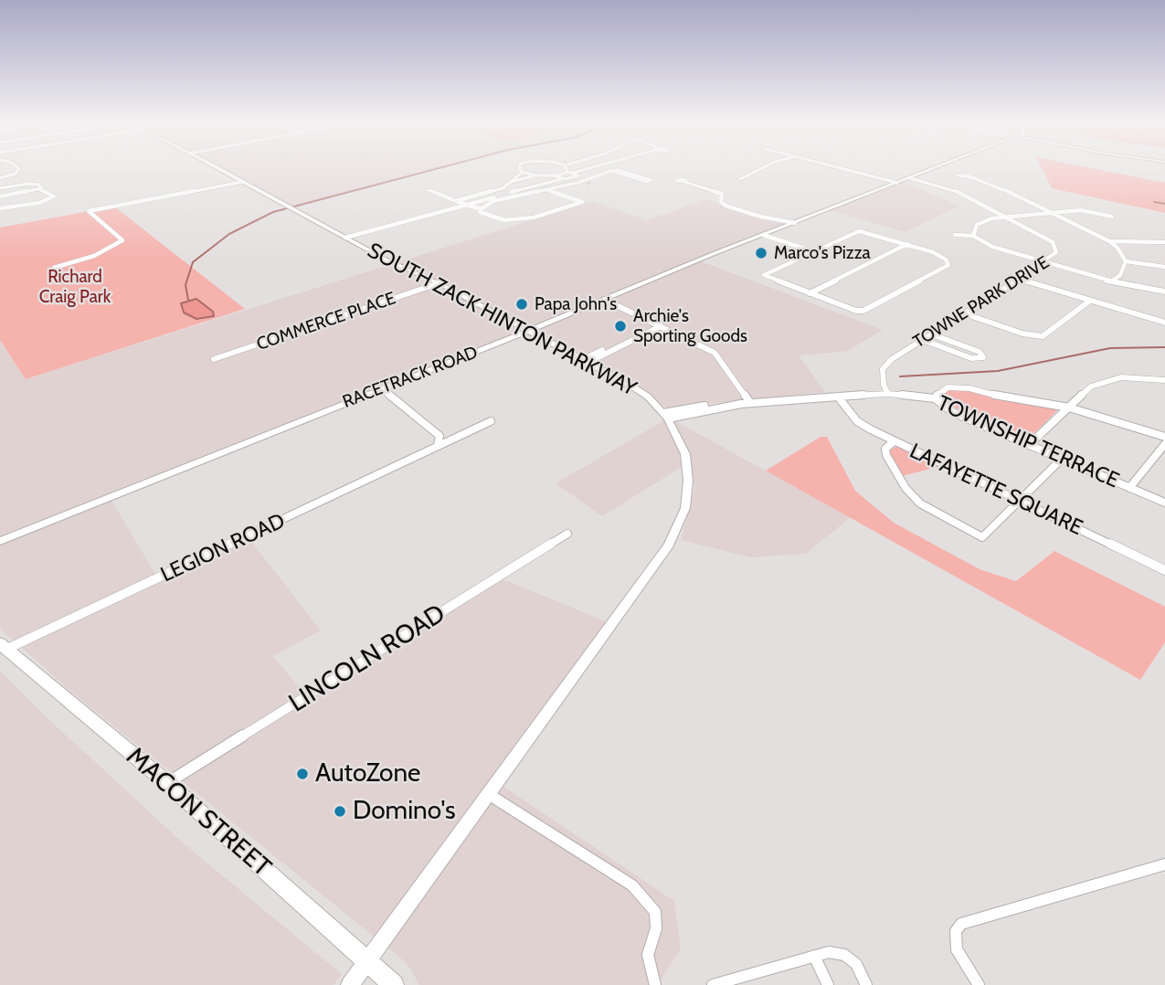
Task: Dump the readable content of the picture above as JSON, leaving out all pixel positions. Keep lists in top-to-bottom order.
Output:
{
  "streets": {
    "main road": ["SOUTH ZACK HINTON PARKWAY", "RACETRACK ROAD", "MACON STREET"],
    "street": [
      "TOWNE PARK DRIVE",
      "COMMERCE PLACE",
      "TOWNSHIP TERRACE",
      "LAFAYETTE SQUARE",
      "LEGION ROAD",
      "LINCOLN ROAD"
    ]
  },
  "crossings": [
    ["TOWNE PARK DRIVE", "RACETRACK ROAD"],
    ["TOWNE PARK DRIVE", "TOWNSHIP TERRACE"],
    ["SOUTH ZACK HINTON PARKWAY", "COMMERCE PLACE"],
    ["SOUTH ZACK HINTON PARKWAY", "RACETRACK ROAD"],
    ["SOUTH ZACK HINTON PARKWAY", "TOWNSHIP TERRACE"],
    ["SOUTH ZACK HINTON PARKWAY", "MACON STREET"],
    ["TOWNSHIP TERRACE", "LAFAYETTE SQUARE"],
    ["LEGION ROAD", "MACON STREET"],
    ["LINCOLN ROAD", "MACON STREET"]
  ],
  "parks": ["Richard Craig Park"],
  "places": [
    "Marco's Pizza",
    "Papa John's",
    "Archie's Sporting Goods",
    "AutoZone",
    "Domino's"
  ]
}
